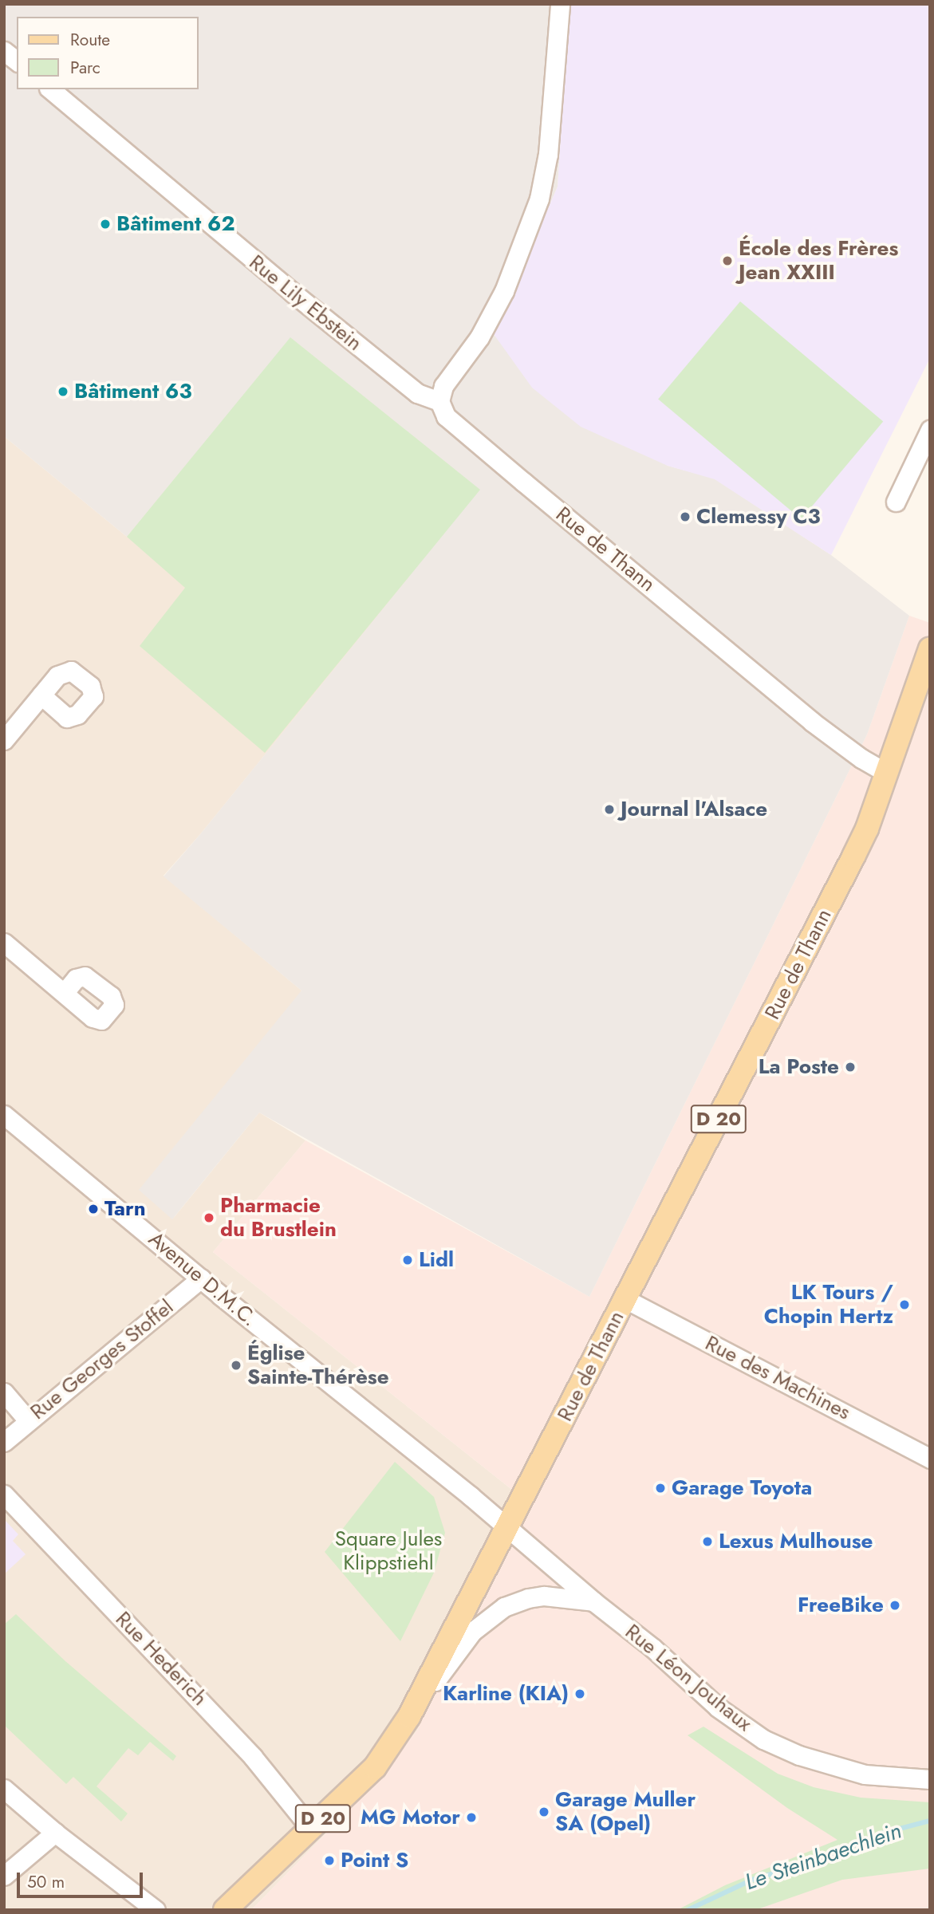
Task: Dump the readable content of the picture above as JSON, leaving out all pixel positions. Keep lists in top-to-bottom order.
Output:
{
  "streets": {
    "main road": ["Rue de Thann", "D 20"],
    "street": [
      "Rue Lily Ebstein",
      "Avenue D.M.C.",
      "Rue Georges Stoffel",
      "Rue des Machines",
      "Rue Hederich",
      "Rue Léon Jouhaux"
    ]
  },
  "crossings": [
    ["Rue Lily Ebstein", "Rue de Thann"],
    ["Rue de Thann", "Avenue D.M.C."],
    ["Rue de Thann", "Rue des Machines"],
    ["Rue de Thann", "Rue Hederich"],
    ["Rue de Thann", "Rue Léon Jouhaux"],
    ["Avenue D.M.C.", "Rue Georges Stoffel"],
    ["Avenue D.M.C.", "Rue Léon Jouhaux"]
  ],
  "water": ["Le Steinbaechlein"],
  "parks": ["Square Jules Klippstiehl"],
  "places": [
    "Bâtiment 62",
    "École des Frères Jean XXIII",
    "Bâtiment 63",
    "Clemessy C3",
    "Journal l'Alsace",
    "La Poste",
    "Tarn",
    "Pharmacie du Brustlein",
    "Lidl",
    "LK Tours / Chopin Hertz",
    "Église Sainte-Thérèse",
    "Garage Toyota",
    "Lexus Mulhouse",
    "FreeBike",
    "Karline (KIA)",
    "Garage Muller SA (Opel)",
    "MG Motor",
    "Point S"
  ],
  "legend": ["Route", "Parc"],
  "scale_bar": "50 m"
}
